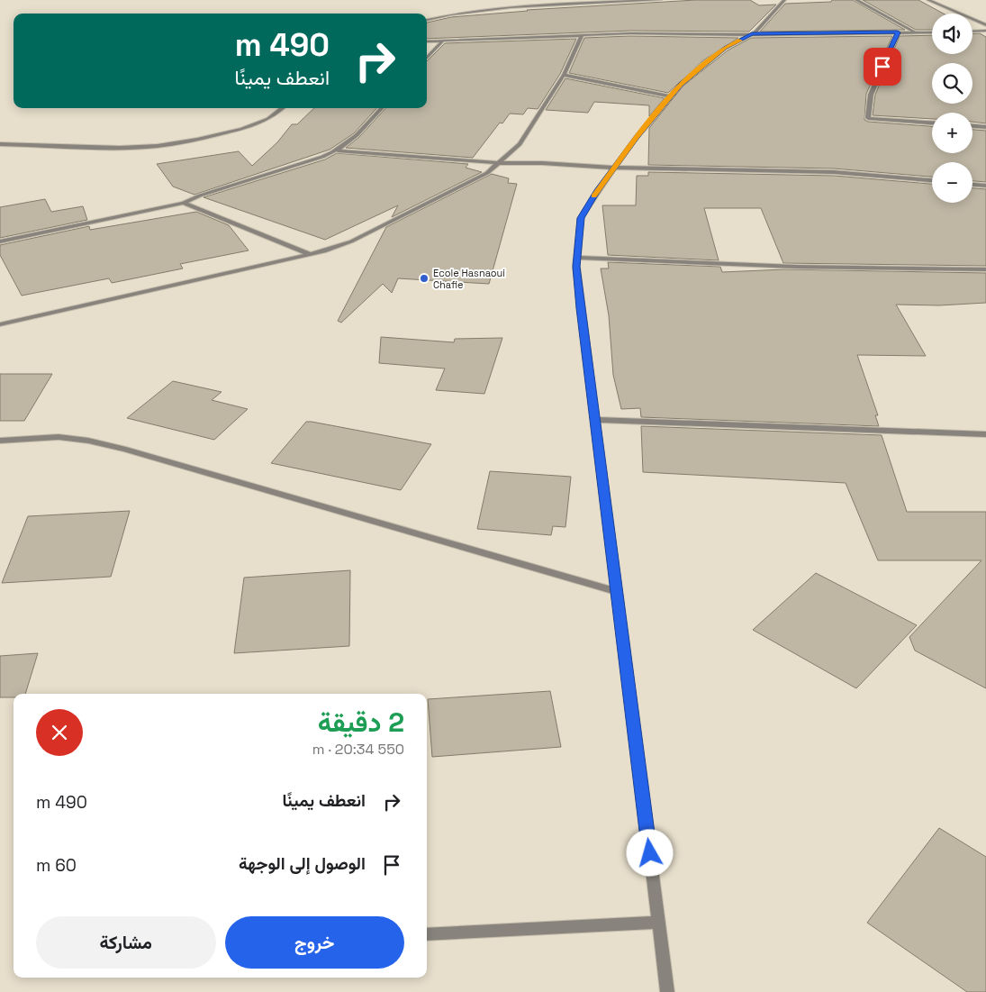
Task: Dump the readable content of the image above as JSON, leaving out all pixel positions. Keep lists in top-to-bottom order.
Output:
{
  "places": ["Ecole Hasnaoui Chafie"],
  "page": {
    "map_buttons": ["+", "−"],
    "turn": ["490 m", "انعطف يمينًا"],
    "heading": ["2 دقيقة", "550 m · 20:34"],
    "list": [
      {
        "name": "انعطف يمينًا",
        "value": "490 m"
      },
      {
        "name": "الوصول إلى الوجهة",
        "value": "60 m"
      }
    ],
    "buttons": ["خروج", "مشاركة"]
  }
}
